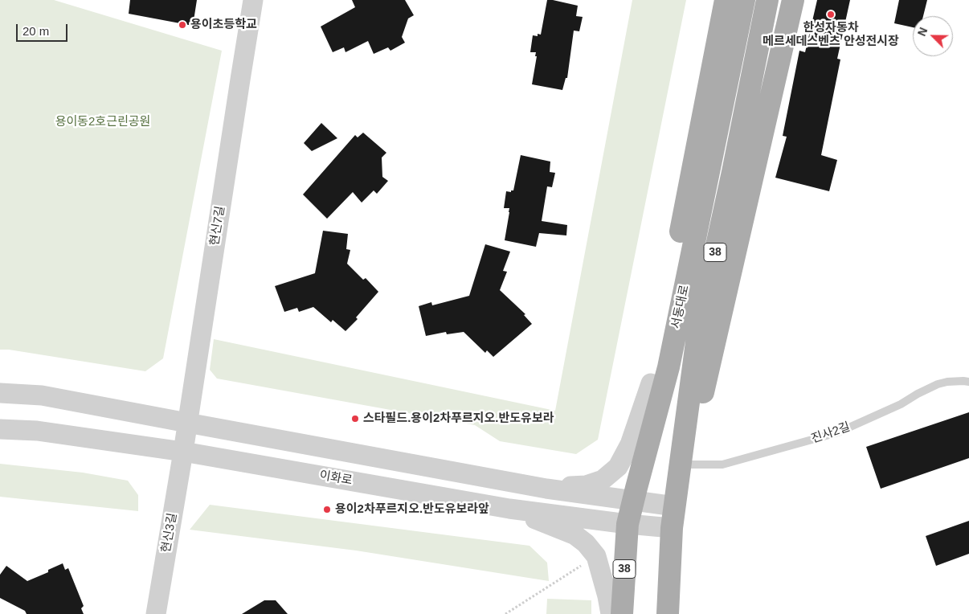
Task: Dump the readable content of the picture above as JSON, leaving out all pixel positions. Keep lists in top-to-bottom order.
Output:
{
  "streets": {
    "main road": ["38", "서동대로"],
    "street": ["현신7길", "이화로", "현신3길"],
    "lane": ["진사2길"]
  },
  "crossings": [
    ["현신7길", "이화로"],
    ["현신7길", "현신3길"],
    ["서동대로", "이화로"],
    ["이화로", "현신3길"]
  ],
  "parks": ["용이동2호근린공원"],
  "places": [
    "한성자동차 메르세데스벤츠 안성전시장",
    "용이초등학교",
    "스타필드.용이2차푸르지오.반도유보라",
    "용이2차푸르지오.반도유보라앞"
  ],
  "scale_bar": "20 m",
  "north": "top left"
}
